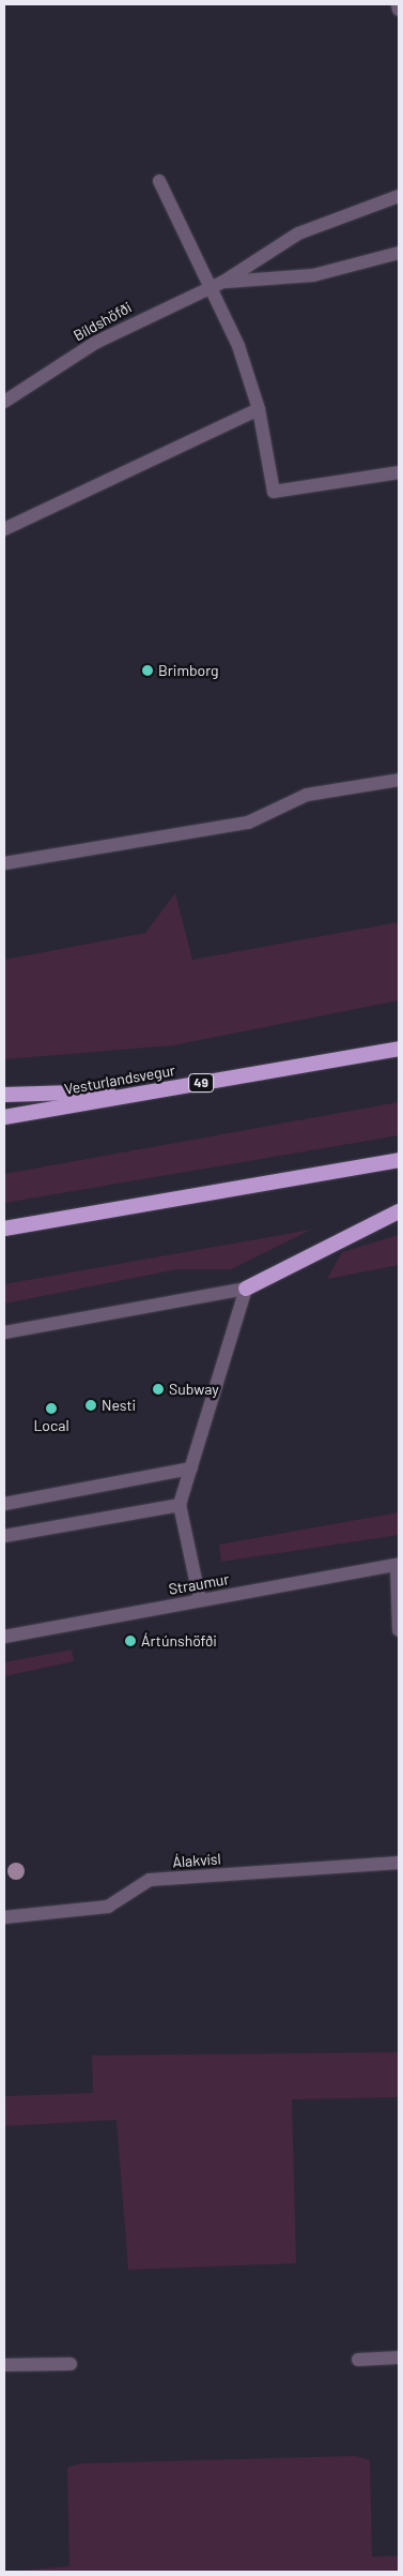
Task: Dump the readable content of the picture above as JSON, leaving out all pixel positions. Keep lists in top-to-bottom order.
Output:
{
  "streets": {
    "highway": ["Vesturlandsvegur", "49"],
    "street": ["Bíldshöfði", "Straumur", "Álakvísl"]
  },
  "places": [
    "Brimborg",
    "Subway",
    "Nesti",
    "Local",
    "Ártúnshöfði"
  ]
}
